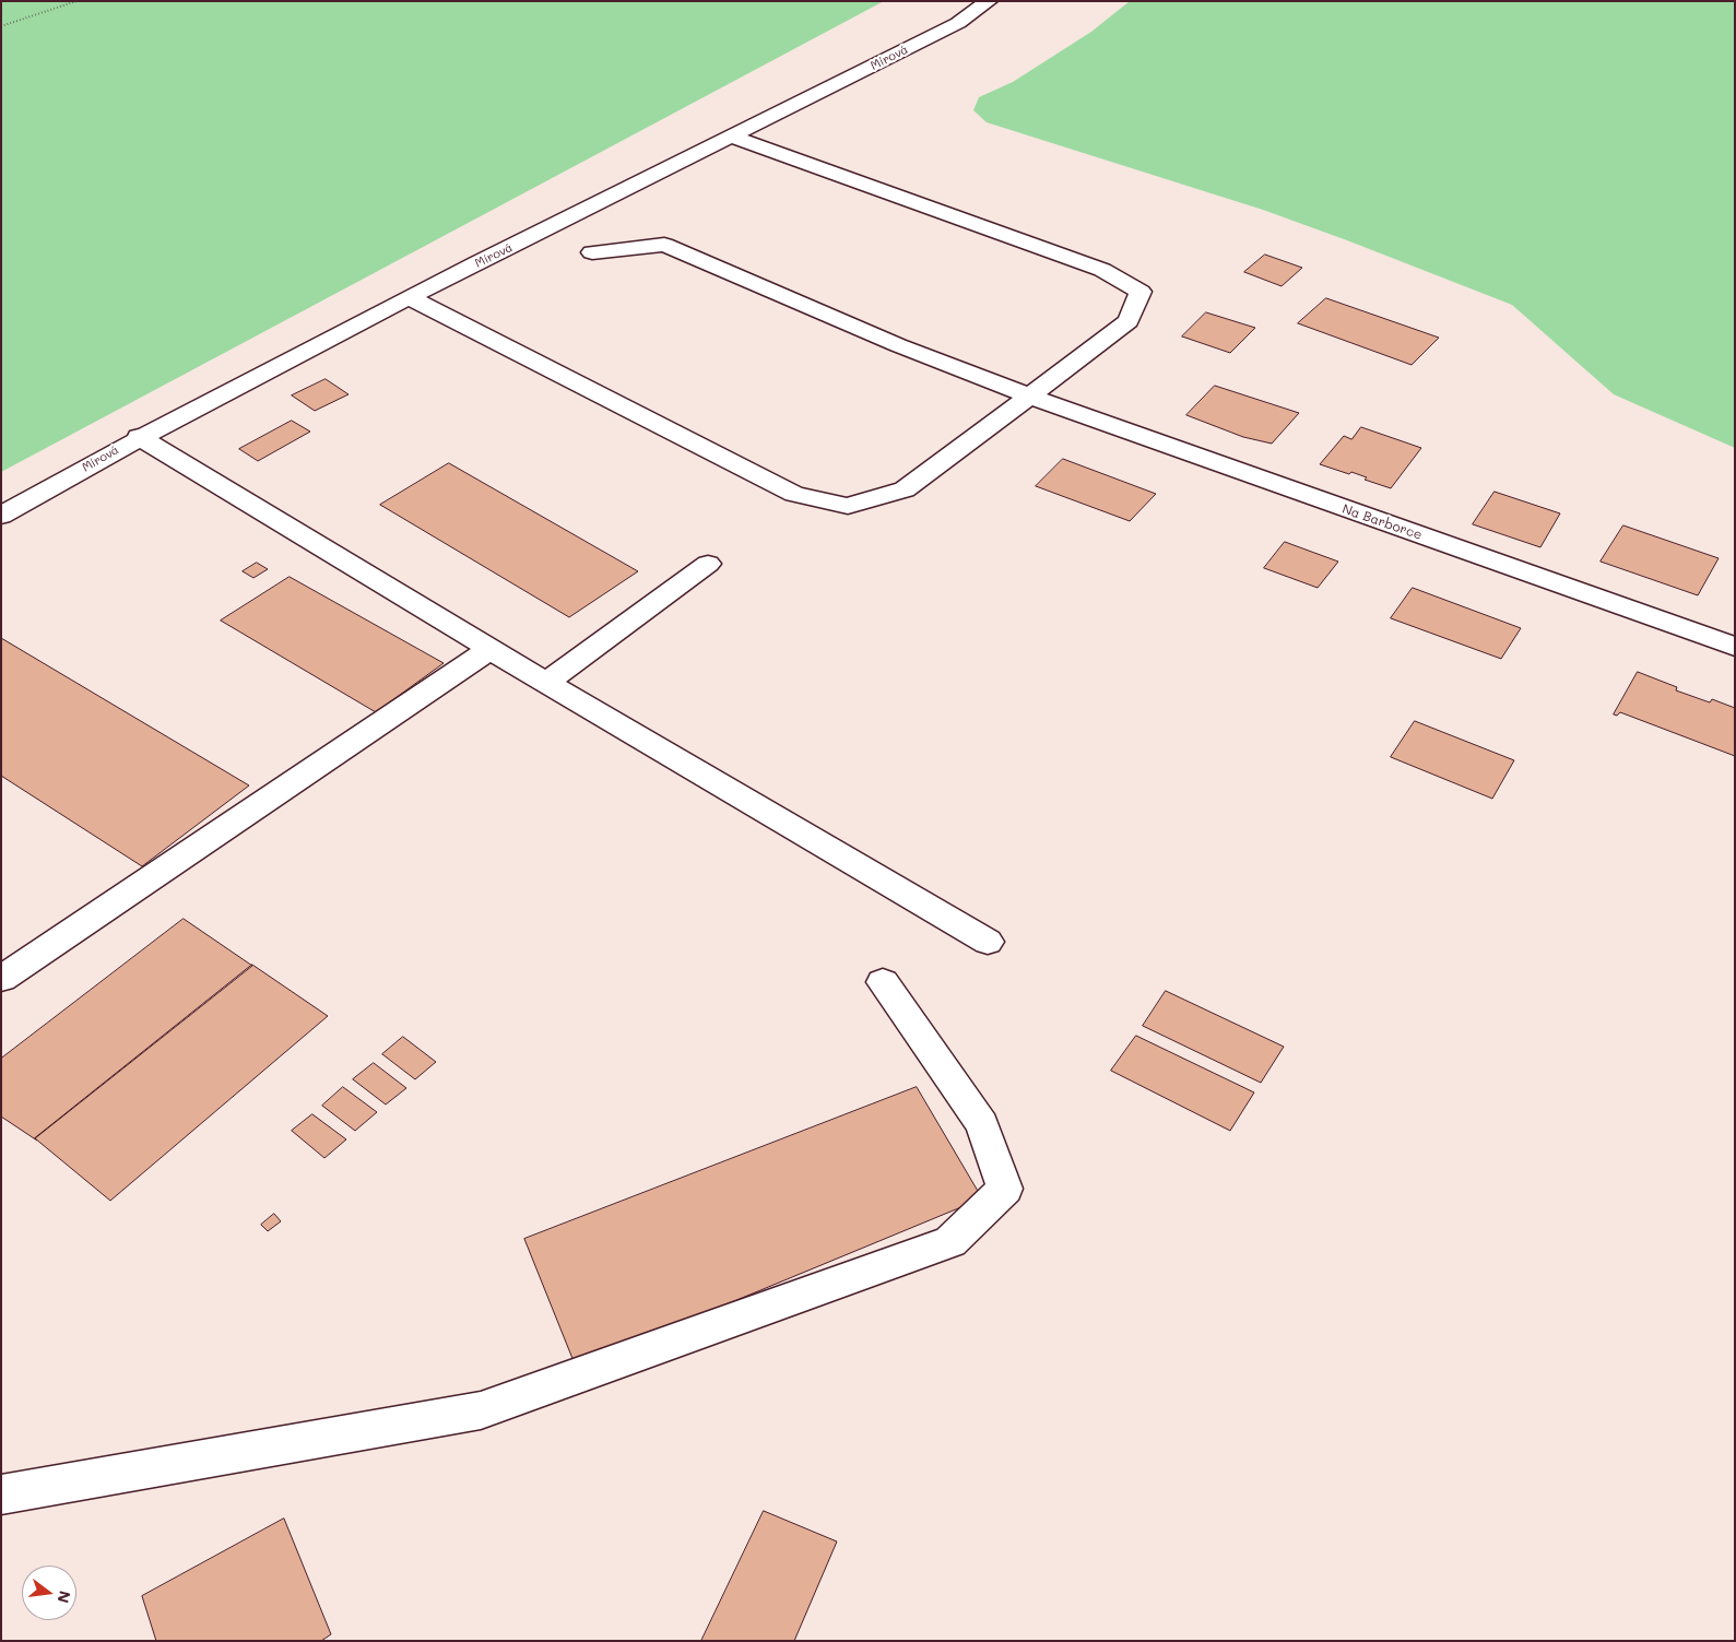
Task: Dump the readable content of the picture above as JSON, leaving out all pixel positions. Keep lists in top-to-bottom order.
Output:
{
  "streets": {
    "street": ["Mírová", "Na Barborce"]
  },
  "north": "right"
}
